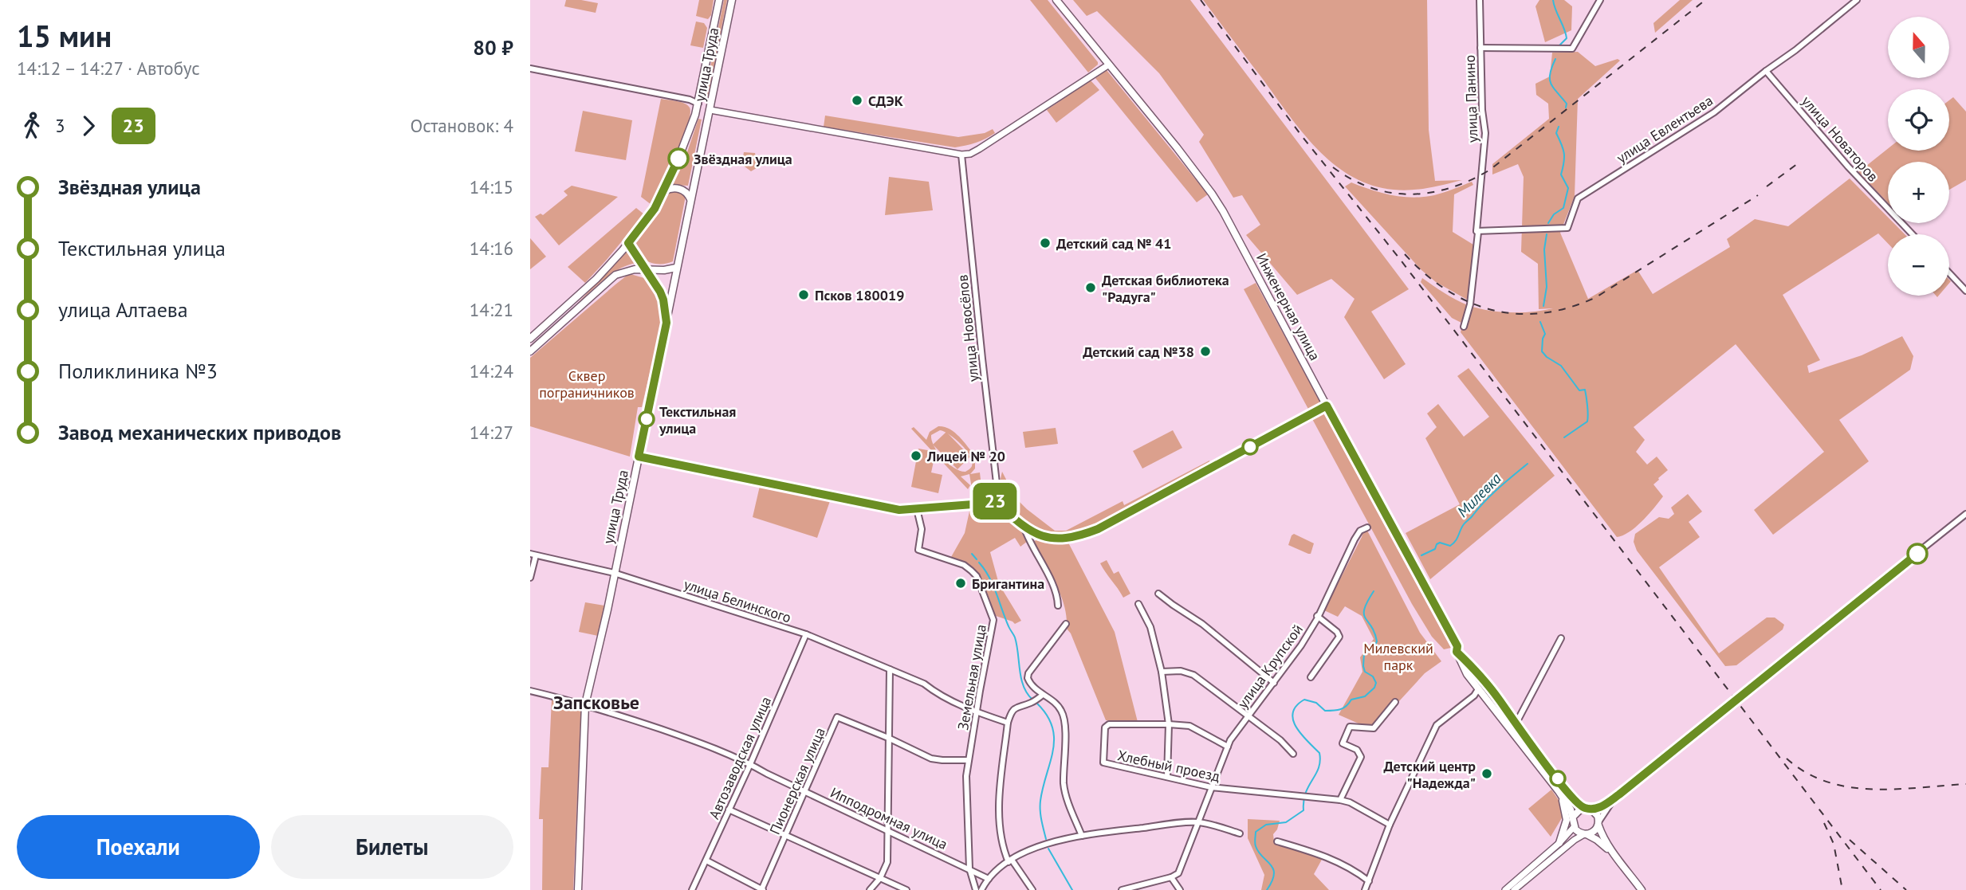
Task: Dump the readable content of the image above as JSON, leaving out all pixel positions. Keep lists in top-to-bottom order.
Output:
{
  "streets": {
    "main road": ["улица Труда", "Инженерная улица"],
    "street": [
      "улица Панино",
      "улица Евлентьева",
      "улица Новаторов",
      "улица Новосёлов",
      "улица Белинского",
      "улица Крупской",
      "Земельная улица",
      "Автозаводская улица",
      "Хлебный проезд",
      "Пионерская улица",
      "Ипподромная улица"
    ]
  },
  "crossings": [
    ["улица Труда", "улица Белинского"],
    ["улица Труда", "Ипподромная улица"],
    ["улица Панино", "улица Евлентьева"],
    ["улица Евлентьева", "улица Новаторов"],
    ["улица Белинского", "Земельная улица"],
    ["улица Белинского", "Автозаводская улица"],
    ["улица Крупской", "Хлебный проезд"],
    ["Земельная улица", "Пионерская улица"],
    ["Земельная улица", "Ипподромная улица"],
    ["Автозаводская улица", "Ипподромная улица"],
    ["Пионерская улица", "Ипподромная улица"]
  ],
  "districts": ["Запсковье"],
  "water": ["Милевка"],
  "parks": ["Сквер пограничников", "Милевский парк"],
  "places": [
    "СДЭК",
    "Звёздная улица",
    "Детский сад № 41",
    "Детская библиотека \"Радуга\"",
    "Псков 180019",
    "Детский сад №38",
    "Текстильная улица",
    "Лицей № 20",
    "Бригантина",
    "Детский центр \"Надежда\""
  ],
  "lines": ["bus line 23"],
  "north": "top",
  "page": {
    "heading": ["15 мин", "14:12 – 14:27 · Автобус", "80 ₽"],
    "on_map": "23",
    "map_buttons": ["+", "−"],
    "legs": ["3", "23", "Остановок: 4"],
    "list": [
      {
        "name": "Звёздная улица",
        "value": "14:15"
      },
      {
        "name": "Текстильная улица",
        "value": "14:16"
      },
      {
        "name": "улица Алтаева",
        "value": "14:21"
      },
      {
        "name": "Поликлиника №3",
        "value": "14:24"
      },
      {
        "name": "Завод механических приводов",
        "value": "14:27"
      }
    ],
    "buttons": ["Поехали", "Билеты"]
  }
}
